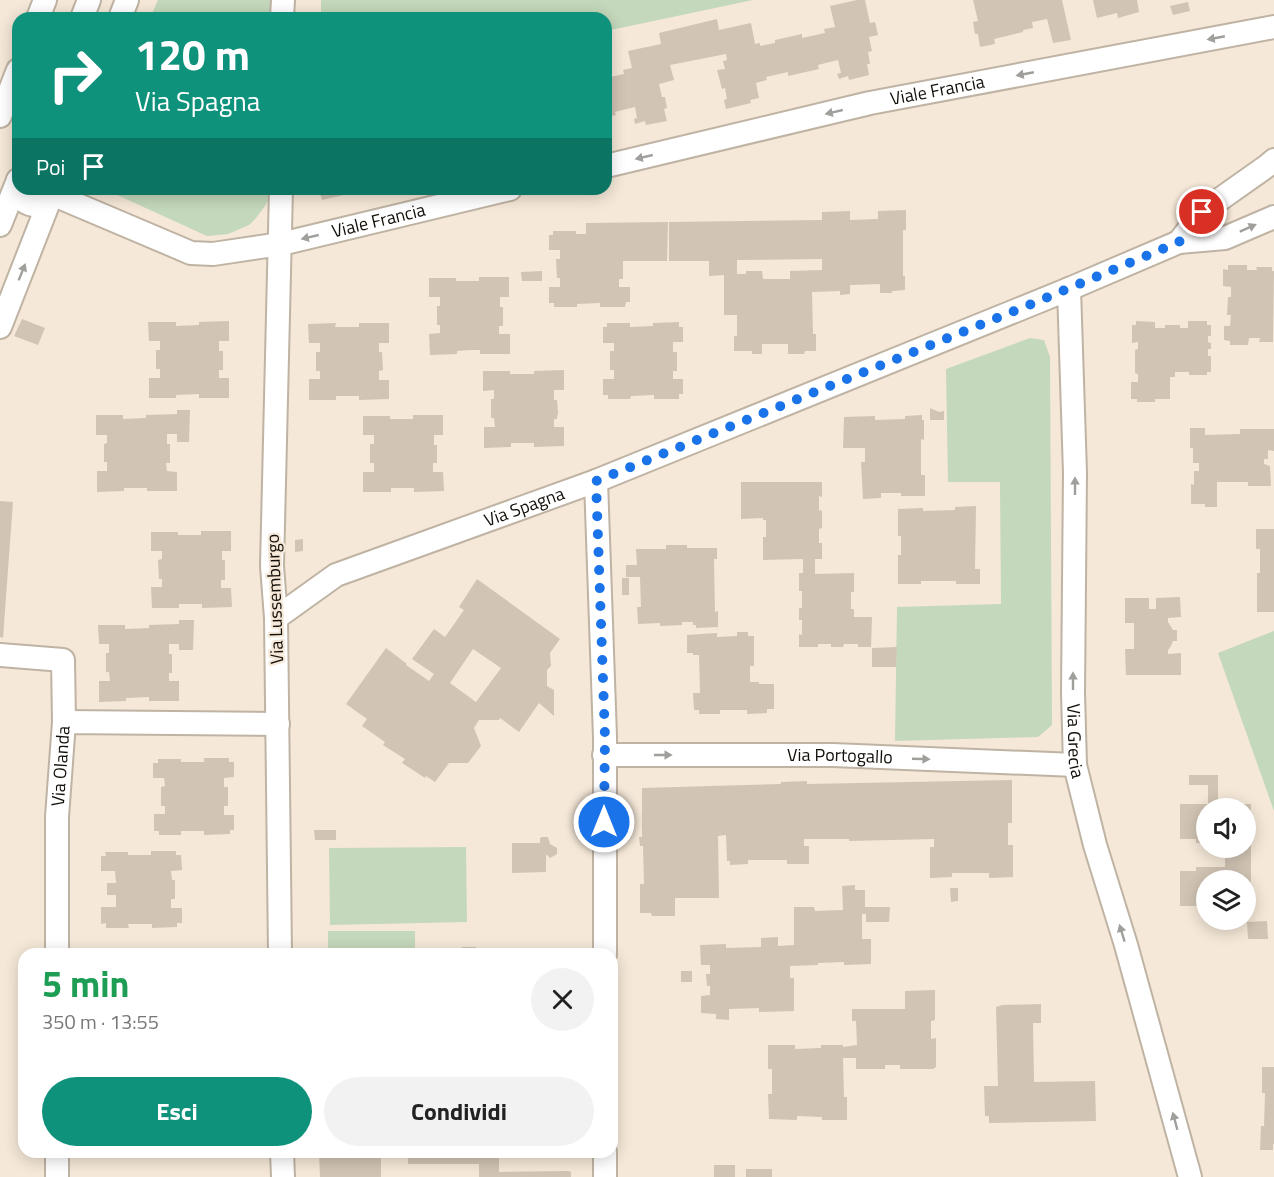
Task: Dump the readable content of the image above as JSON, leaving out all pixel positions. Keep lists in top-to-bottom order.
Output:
{
  "streets": {
    "street": [
      "Viale Francia",
      "Via Spagna",
      "Via Lussemburgo",
      "Via Grecia",
      "Via Portogallo",
      "Via Olanda"
    ]
  },
  "crossings": [
    ["Viale Francia", "Via Lussemburgo"],
    ["Via Spagna", "Via Lussemburgo"],
    ["Via Spagna", "Via Grecia"],
    ["Via Lussemburgo", "Via Olanda"],
    ["Via Grecia", "Via Portogallo"]
  ],
  "one_way": ["Viale Francia", "Via Grecia", "Via Portogallo"],
  "page": {
    "turn": ["120 m", "Via Spagna"],
    "then": "Poi",
    "heading": ["5 min", "350 m · 13:55"],
    "buttons": ["Esci", "Condividi"]
  }
}
